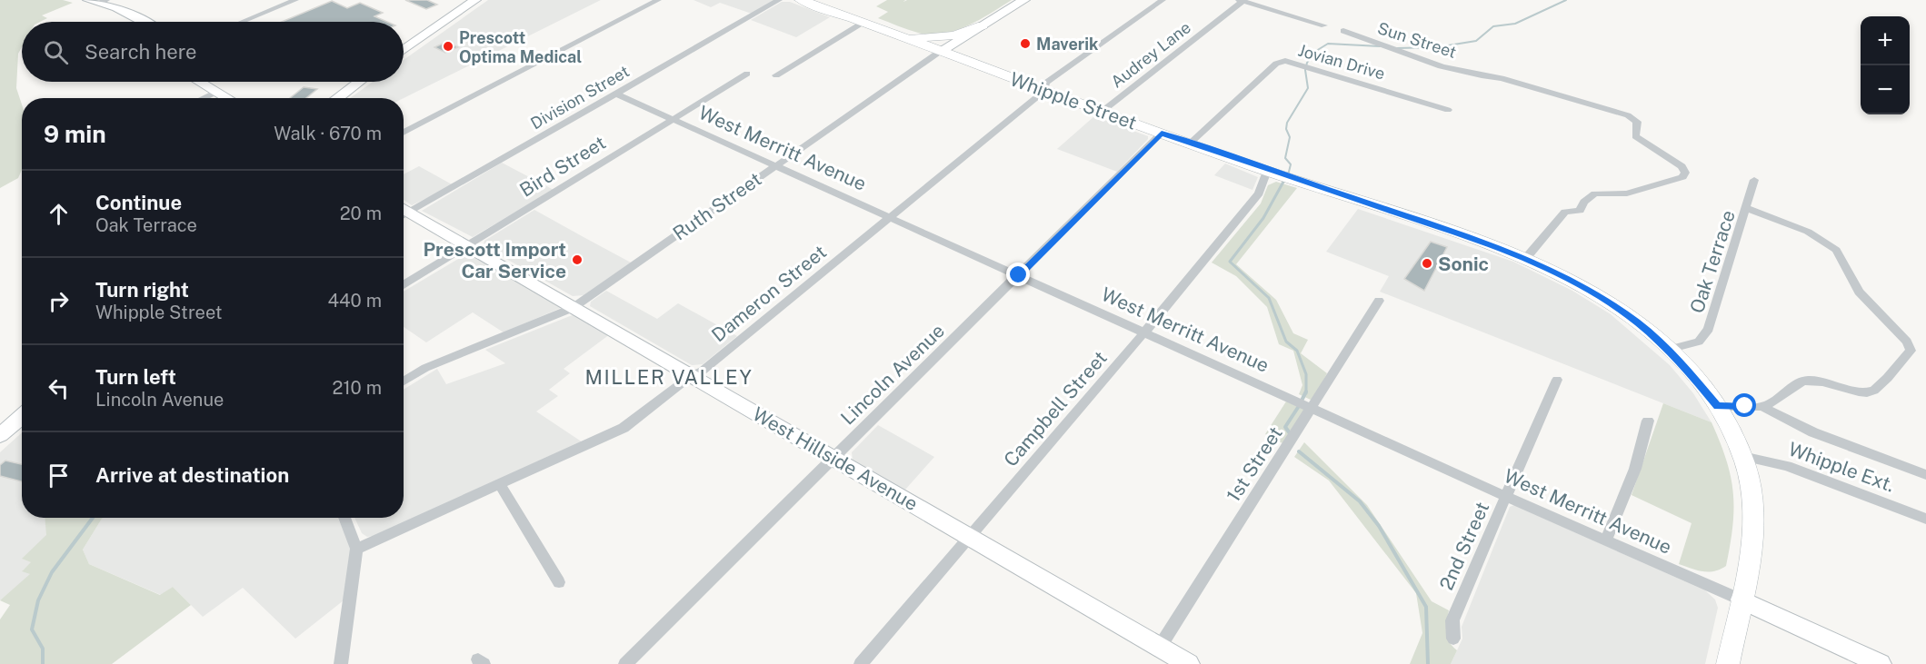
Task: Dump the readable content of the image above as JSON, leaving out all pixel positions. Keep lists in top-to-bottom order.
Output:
{
  "streets": {
    "main road": ["Whipple Street"],
    "street": [
      "Sun Street",
      "Audrey Lane",
      "Jovian Drive",
      "Division Street",
      "West Merritt Avenue",
      "Bird Street",
      "Ruth Street",
      "Oak Terrace",
      "Dameron Street",
      "Lincoln Avenue",
      "Campbell Street",
      "West Hillside Avenue",
      "1st Street",
      "Whipple Ext.",
      "2nd Street"
    ]
  },
  "crossings": [
    ["Sun Street", "Whipple Street"],
    ["Audrey Lane", "Whipple Street"],
    ["Jovian Drive", "Whipple Street"],
    ["Division Street", "West Merritt Avenue"],
    ["Whipple Street", "West Merritt Avenue"],
    ["Whipple Street", "Ruth Street"],
    ["Whipple Street", "Oak Terrace"],
    ["Whipple Street", "Dameron Street"],
    ["Whipple Street", "Lincoln Avenue"],
    ["Whipple Street", "Campbell Street"],
    ["Whipple Street", "Whipple Ext."],
    ["West Merritt Avenue", "Bird Street"],
    ["West Merritt Avenue", "Ruth Street"],
    ["West Merritt Avenue", "Dameron Street"],
    ["West Merritt Avenue", "Lincoln Avenue"],
    ["West Merritt Avenue", "Campbell Street"],
    ["West Merritt Avenue", "1st Street"],
    ["West Merritt Avenue", "2nd Street"],
    ["Bird Street", "West Hillside Avenue"],
    ["Ruth Street", "West Hillside Avenue"],
    ["Dameron Street", "West Hillside Avenue"],
    ["Lincoln Avenue", "West Hillside Avenue"],
    ["Campbell Street", "West Hillside Avenue"],
    ["West Hillside Avenue", "1st Street"]
  ],
  "districts": ["MILLER VALLEY"],
  "places": [
    "Maverik",
    "Prescott Optima Medical",
    "Prescott Import Car Service",
    "Sonic"
  ],
  "page": {
    "map_buttons": ["+", "−"],
    "search": "Search here",
    "heading": ["9 min", "Walk · 670 m"],
    "list": [
      ["Continue", "Oak Terrace", "20 m"],
      ["Turn right", "Whipple Street", "440 m"],
      ["Turn left", "Lincoln Avenue", "210 m"],
      "Arrive at destination"
    ]
  }
}
